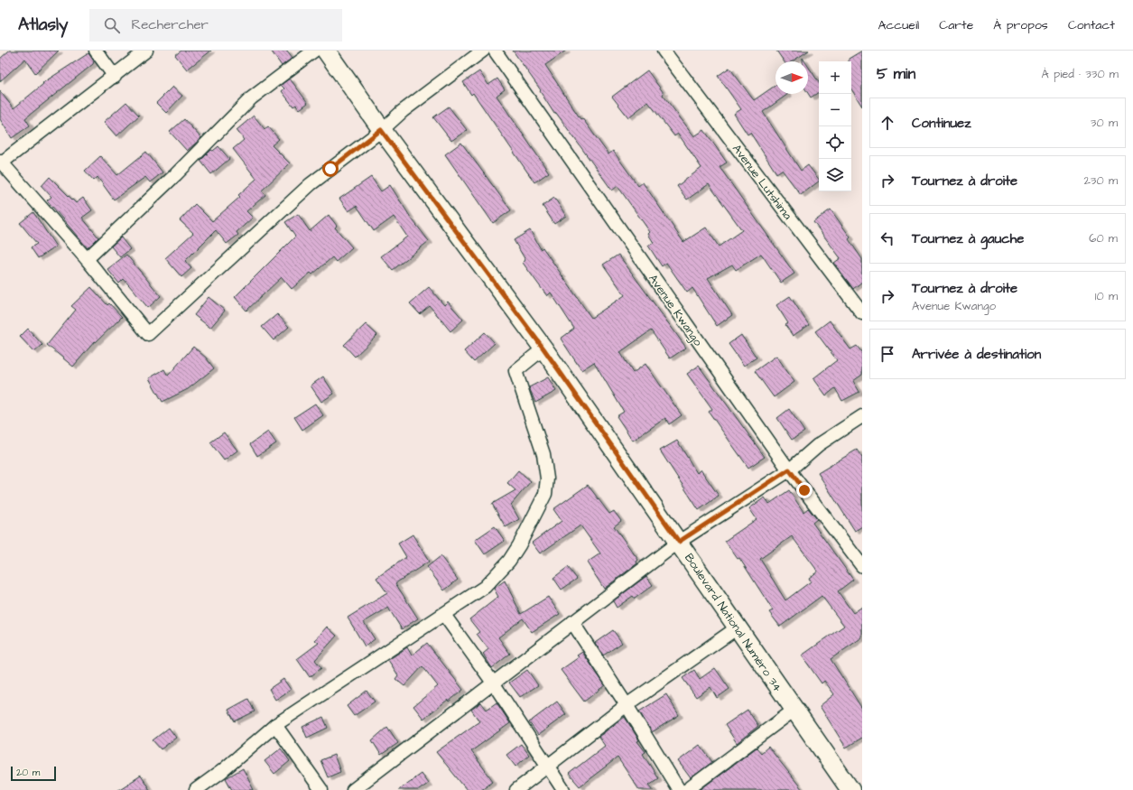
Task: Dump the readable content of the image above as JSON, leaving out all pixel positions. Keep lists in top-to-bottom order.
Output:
{
  "streets": {
    "main road": ["Boulevard National Numéro 34"],
    "street": ["Avenue Lutshima", "Avenue Kwango"]
  },
  "scale_bar": "20 m",
  "north": "right",
  "page": {
    "header": "Atlasly",
    "search": "Rechercher",
    "nav": [
      "Accueil",
      "Carte",
      "À propos",
      "Contact"
    ],
    "heading": ["5 min", "À pied · 330 m"],
    "map_buttons": ["+", "−"],
    "list": [
      ["Continuez", "30 m"],
      ["Tournez à droite", "230 m"],
      ["Tournez à gauche", "60 m"],
      ["Tournez à droite", "Avenue Kwango", "10 m"],
      "Arrivée à destination"
    ],
    "scale": "20 m"
  }
}
